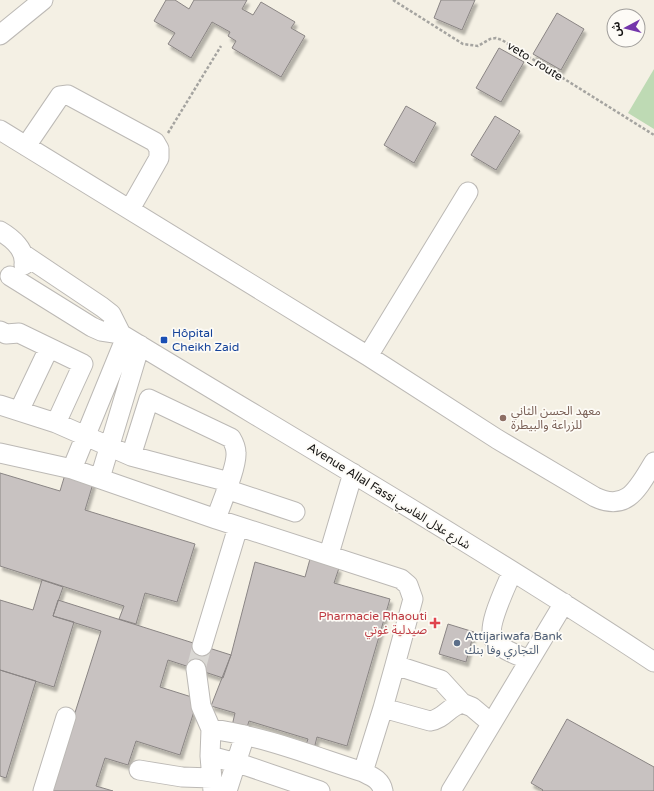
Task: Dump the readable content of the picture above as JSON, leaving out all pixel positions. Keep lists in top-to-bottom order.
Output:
{
  "streets": {
    "street": ["Avenue Allal Fassi شارع علال الفاسي"],
    "path": ["veto_route"]
  },
  "places": {
    "transit": ["Hôpital Cheikh Zaid"],
    "other": ["معهد الحسن الثاني للزراعة والبيطرة", "Attijariwafa Bank التجاري وفا بنك"],
    "health": ["Pharmacie Rhaouti صيدلية غوتي"]
  },
  "north": "left"
}
